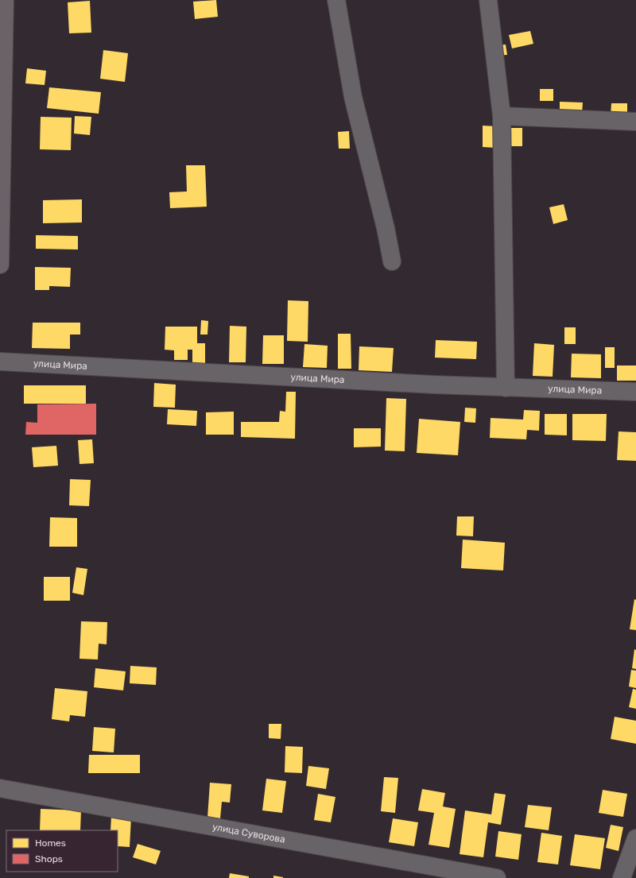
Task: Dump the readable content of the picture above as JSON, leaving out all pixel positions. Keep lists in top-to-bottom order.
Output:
{
  "streets": {
    "street": ["улица Мира", "улица Суворова"]
  },
  "legend": ["Homes", "Shops"]
}
